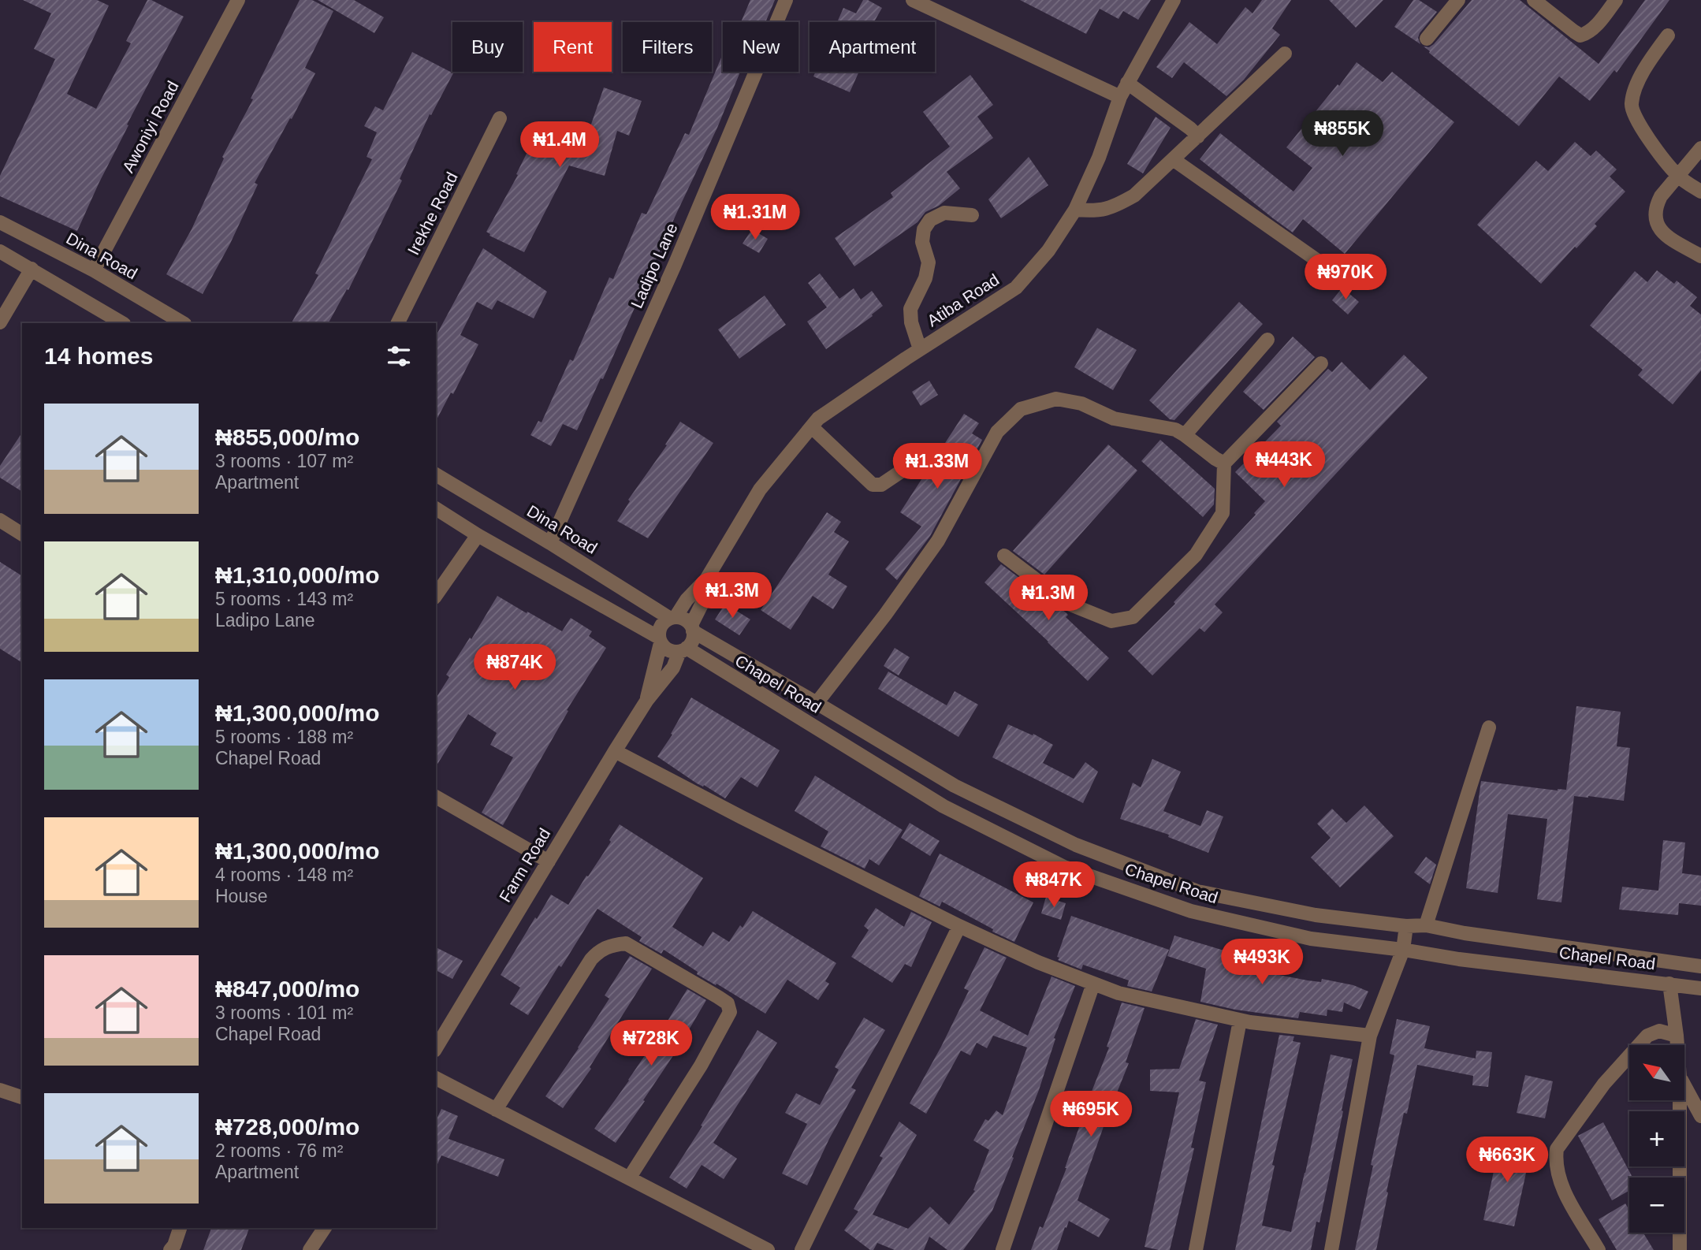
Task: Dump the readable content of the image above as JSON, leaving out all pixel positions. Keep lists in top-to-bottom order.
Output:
{
  "streets": {
    "street": [
      "Awoniyi Road",
      "Irekhe Road",
      "Dina Road",
      "Ladipo Lane",
      "Atiba Road",
      "Chapel Road",
      "Farm Road"
    ]
  },
  "crossings": [
    ["Awoniyi Road", "Dina Road"],
    ["Dina Road", "Ladipo Lane"],
    ["Dina Road", "Atiba Road"],
    ["Dina Road", "Chapel Road"],
    ["Dina Road", "Farm Road"],
    ["Atiba Road", "Chapel Road"],
    ["Atiba Road", "Farm Road"],
    ["Chapel Road", "Farm Road"]
  ],
  "north": "top left",
  "page": {
    "chip": [
      "Buy",
      "Rent",
      "Filters",
      "New",
      "Apartment"
    ],
    "price": [
      "₦855K",
      "₦1.4M",
      "₦1.31M",
      "₦970K",
      "₦443K",
      "₦1.33M",
      "₦1.3M",
      "₦1.3M",
      "₦874K",
      "₦847K",
      "₦493K",
      "₦728K",
      "₦695K",
      "₦663K"
    ],
    "heading": "14 homes",
    "list": [
      {
        "name": "₦855,000/mo",
        "note": "3 rooms · 107 m² · Apartment"
      },
      {
        "name": "₦1,310,000/mo",
        "note": "5 rooms · 143 m² · Ladipo Lane"
      },
      {
        "name": "₦1,300,000/mo",
        "note": "5 rooms · 188 m² · Chapel Road"
      },
      {
        "name": "₦1,300,000/mo",
        "note": "4 rooms · 148 m² · House"
      },
      {
        "name": "₦847,000/mo",
        "note": "3 rooms · 101 m² · Chapel Road"
      },
      {
        "name": "₦728,000/mo",
        "note": "2 rooms · 76 m² · Apartment"
      }
    ],
    "map_buttons": ["+", "−"]
  }
}
